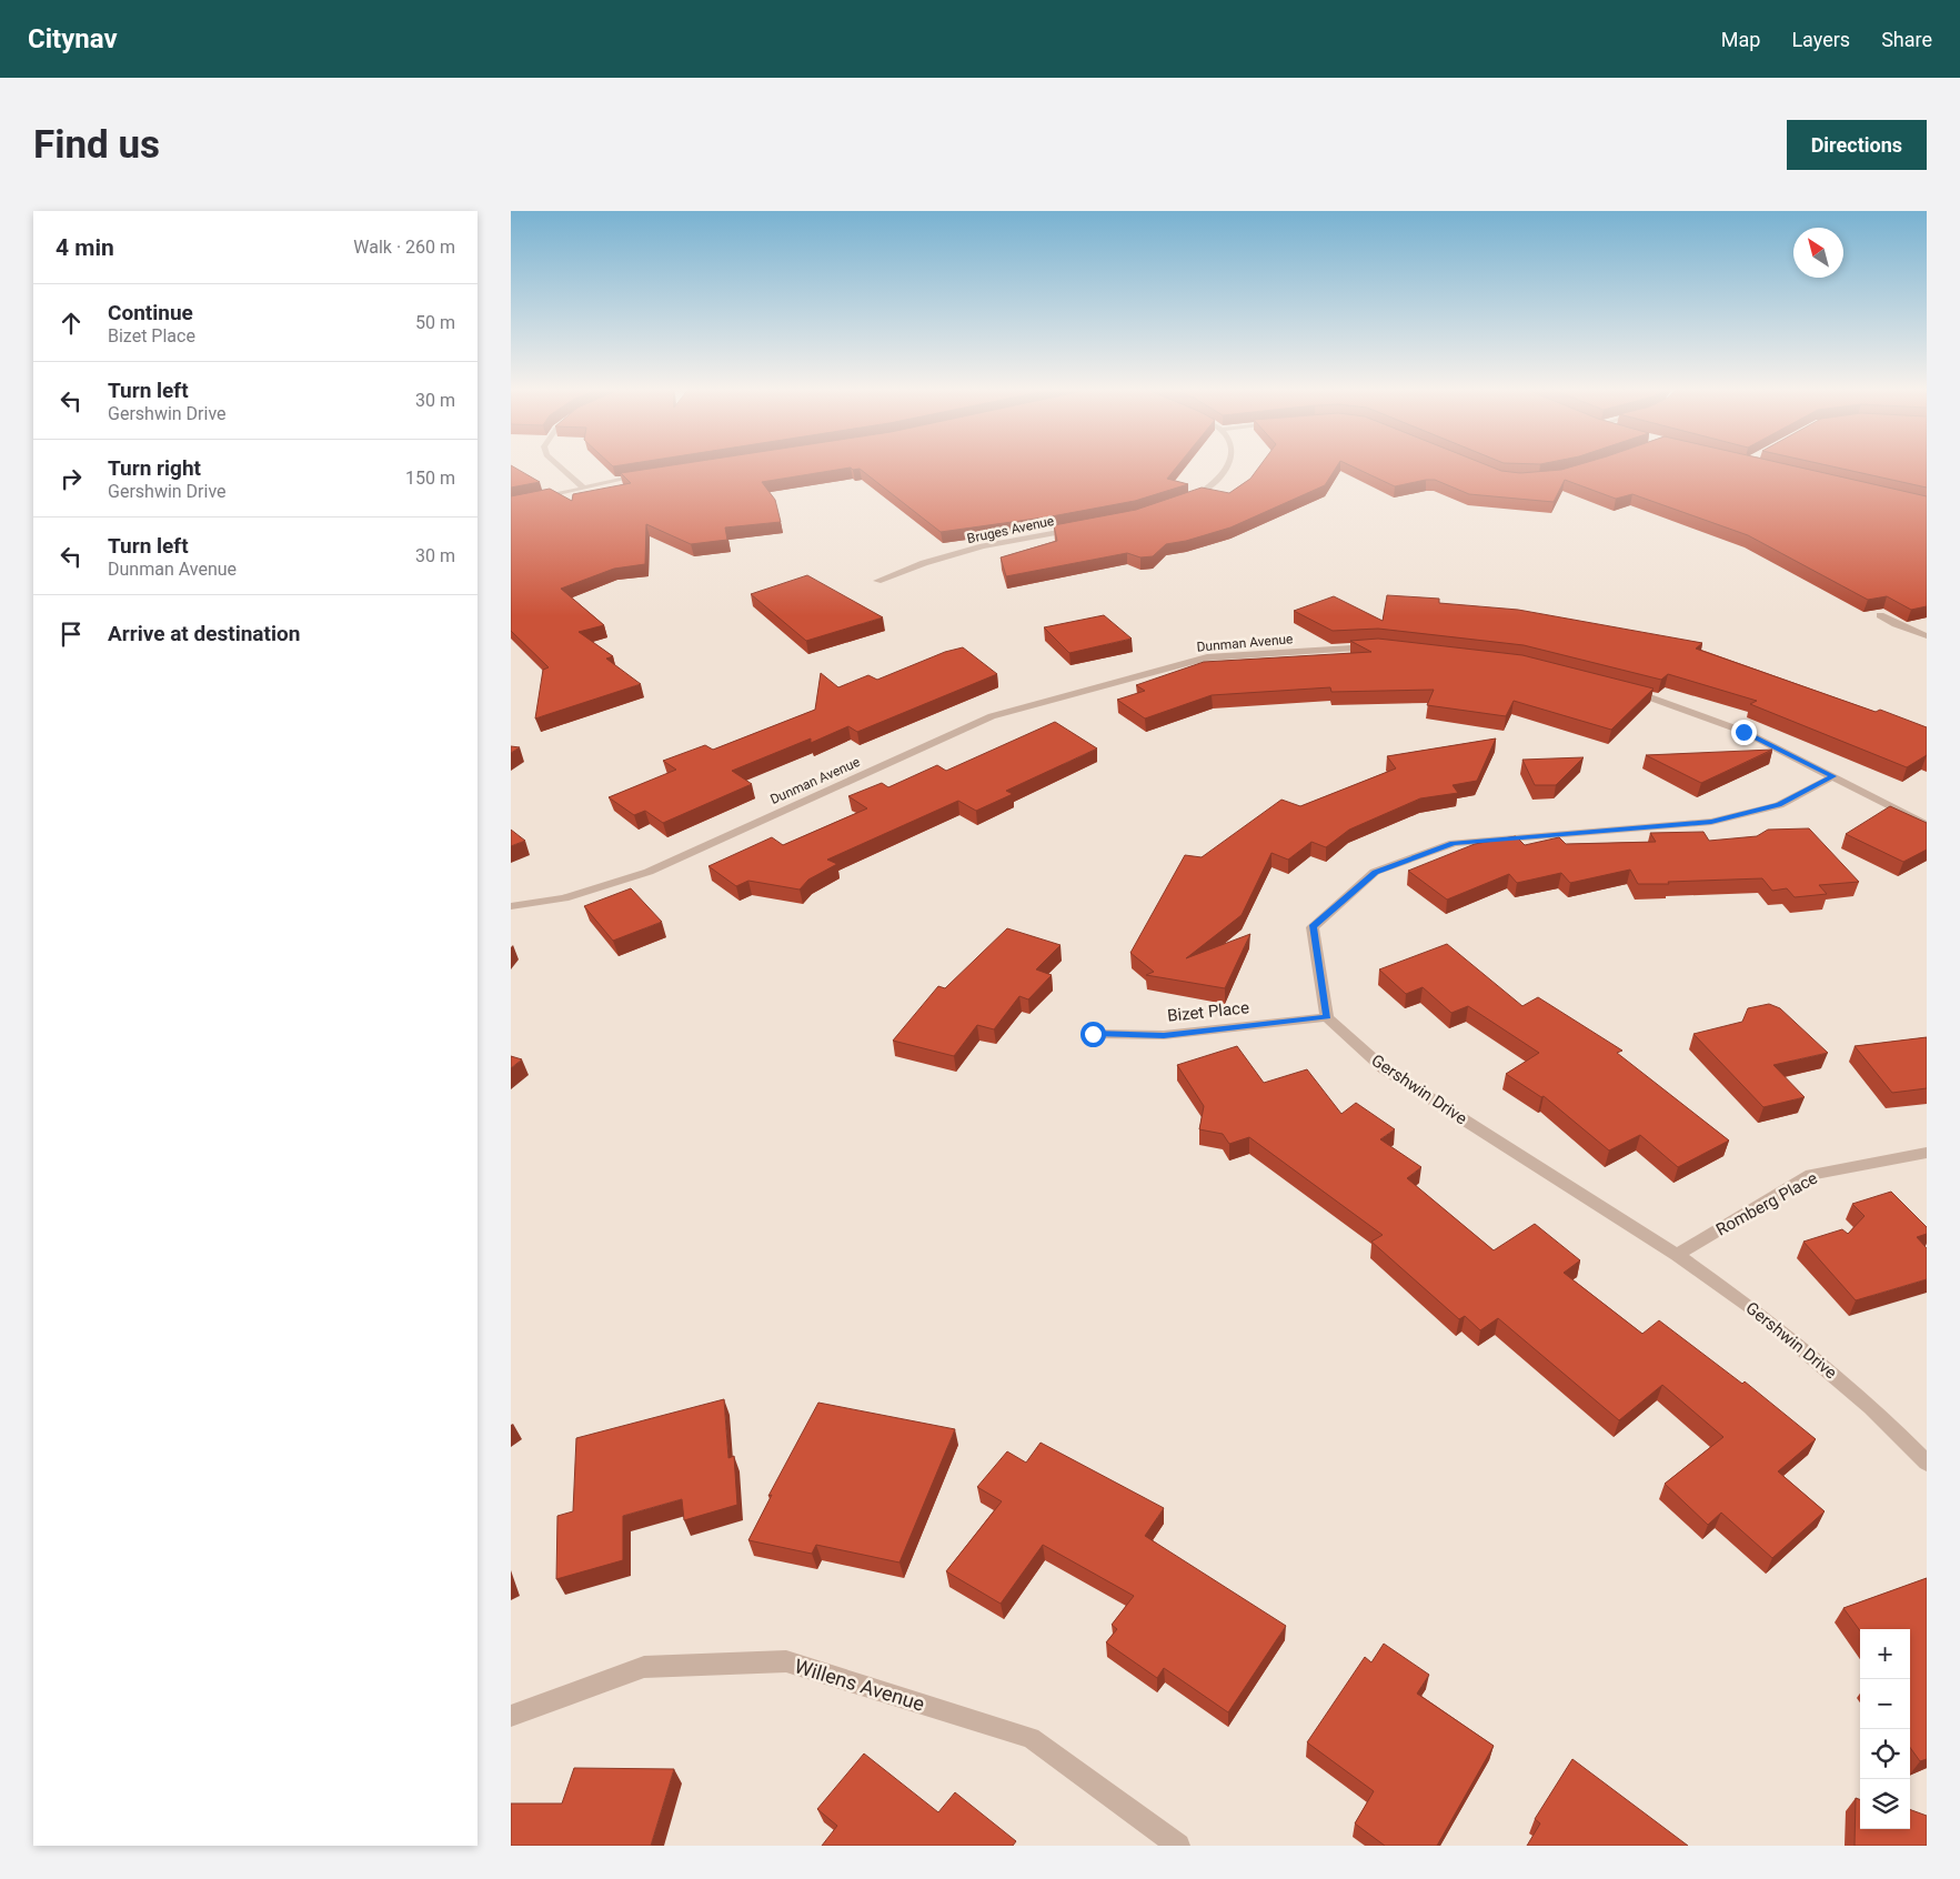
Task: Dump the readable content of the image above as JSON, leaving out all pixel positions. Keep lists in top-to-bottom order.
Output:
{
  "streets": {
    "street": [
      "Bruges Avenue",
      "Dunman Avenue",
      "Bizet Place",
      "Gershwin Drive",
      "Romberg Place",
      "Willens Avenue"
    ]
  },
  "crossings": [
    ["Bizet Place", "Gershwin Drive"],
    ["Gershwin Drive", "Romberg Place"]
  ],
  "north": "top left",
  "page": {
    "header": "Citynav",
    "nav": ["Map", "Layers", "Share"],
    "buttons": "Directions",
    "title": "Find us",
    "heading": ["4 min", "Walk · 260 m"],
    "list": [
      ["Continue", "Bizet Place", "50 m"],
      ["Turn left", "Gershwin Drive", "30 m"],
      ["Turn right", "Gershwin Drive", "150 m"],
      ["Turn left", "Dunman Avenue", "30 m"],
      "Arrive at destination"
    ],
    "map_buttons": ["+", "−"]
  }
}
